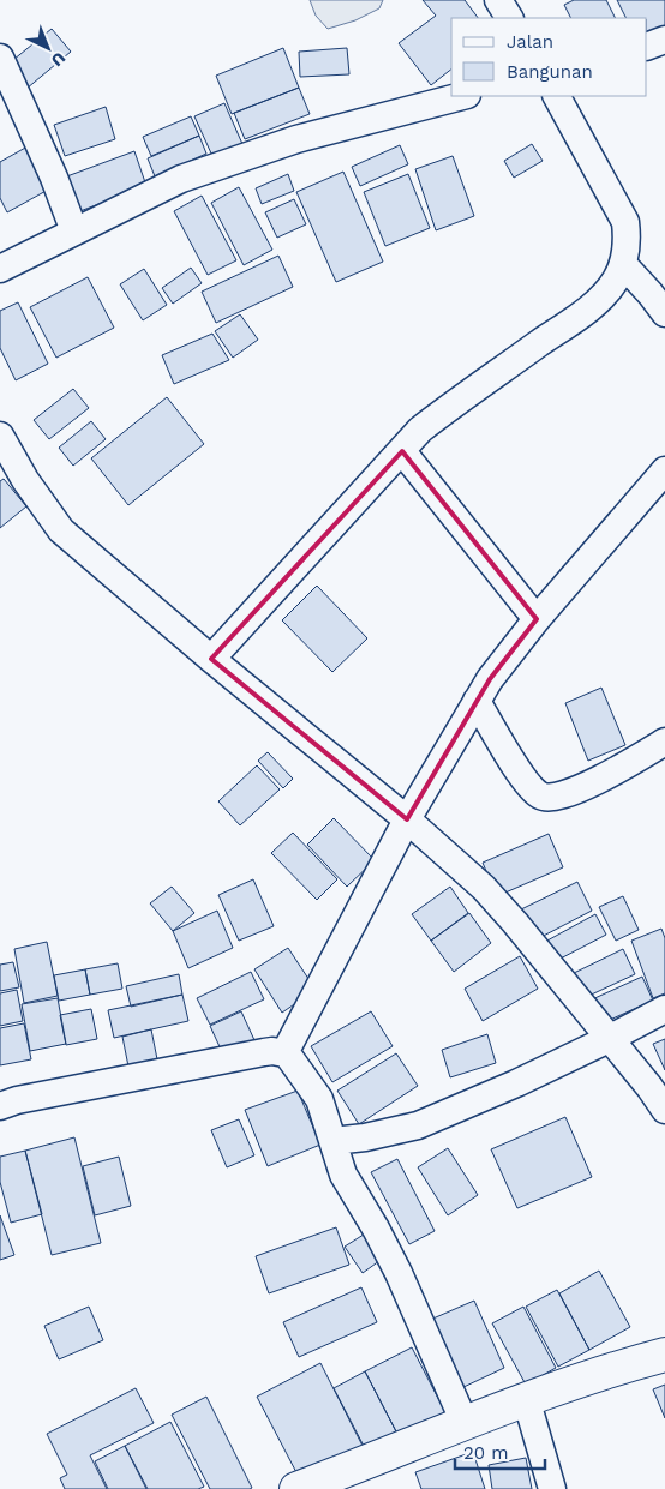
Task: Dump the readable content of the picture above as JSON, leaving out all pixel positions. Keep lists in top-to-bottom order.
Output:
{
  "legend": ["Jalan", "Bangunan"],
  "scale_bar": "20 m",
  "north": "bottom right"
}
